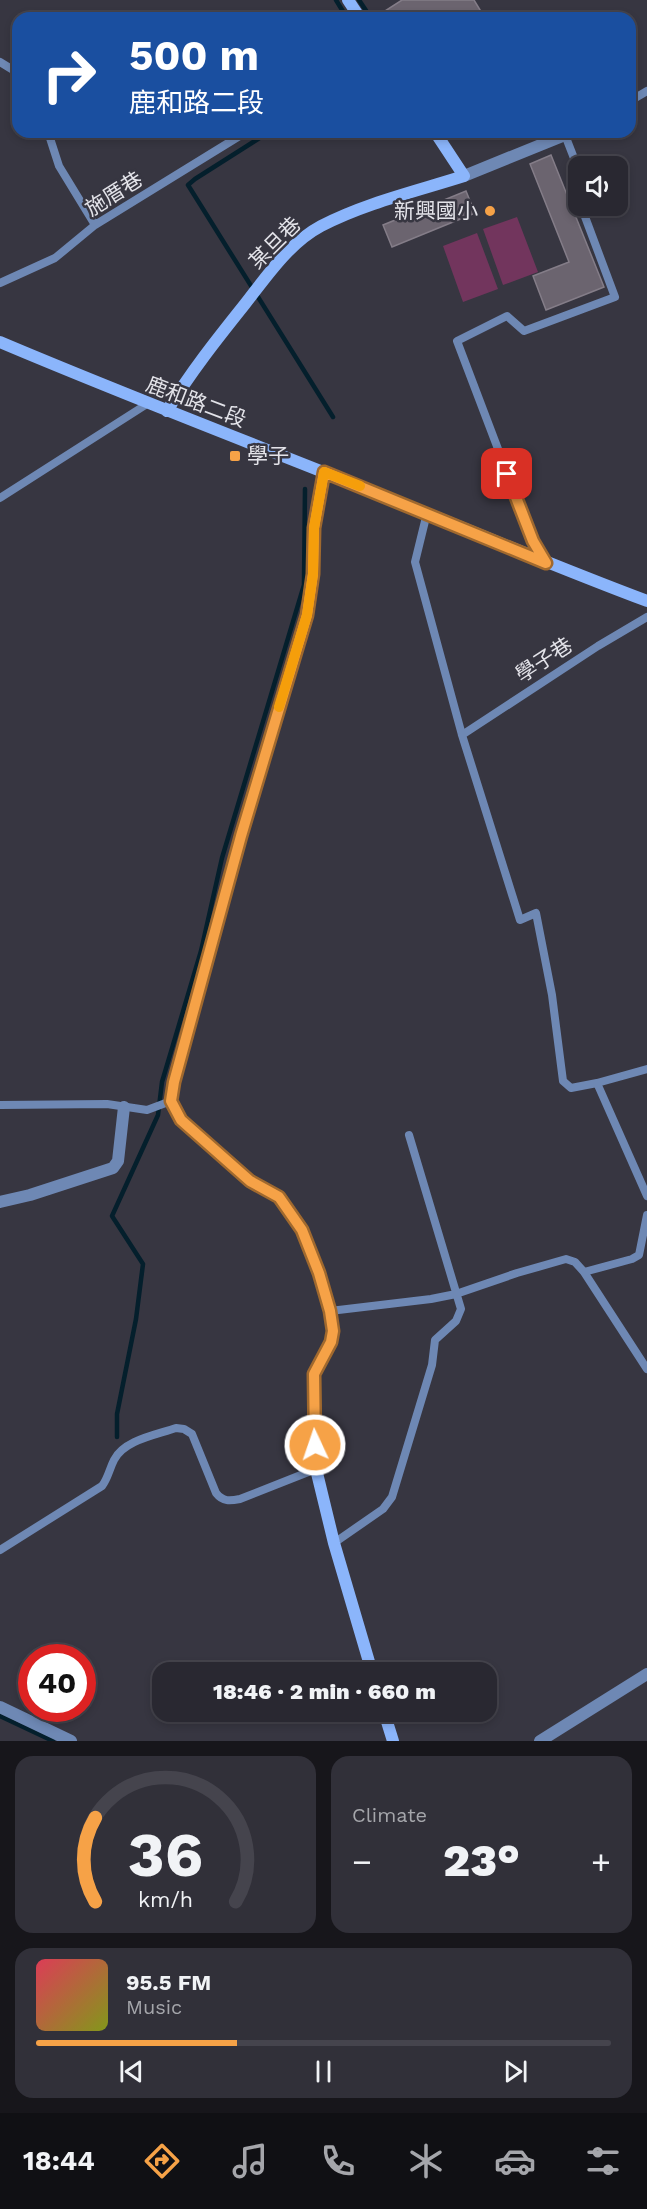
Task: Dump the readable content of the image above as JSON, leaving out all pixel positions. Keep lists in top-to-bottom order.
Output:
{
  "streets": {
    "street": ["某旦巷", "鹿和路二段"],
    "lane": ["施厝巷", "學子巷"]
  },
  "crossings": [
    ["某旦巷", "鹿和路二段"]
  ],
  "places": {
    "other": ["新興國小"],
    "transit": ["學子"]
  },
  "page": {
    "turn": ["500 m", "鹿和路二段"],
    "limit": "40",
    "trip": "18:46 · 2 min · 660 m",
    "tile": "Climate",
    "heat": ["−", "23°", "+"],
    "song": ["95.5 FM", "Music"],
    "tabs": "18:44",
    "gauge": ["36", "km/h"]
  }
}
